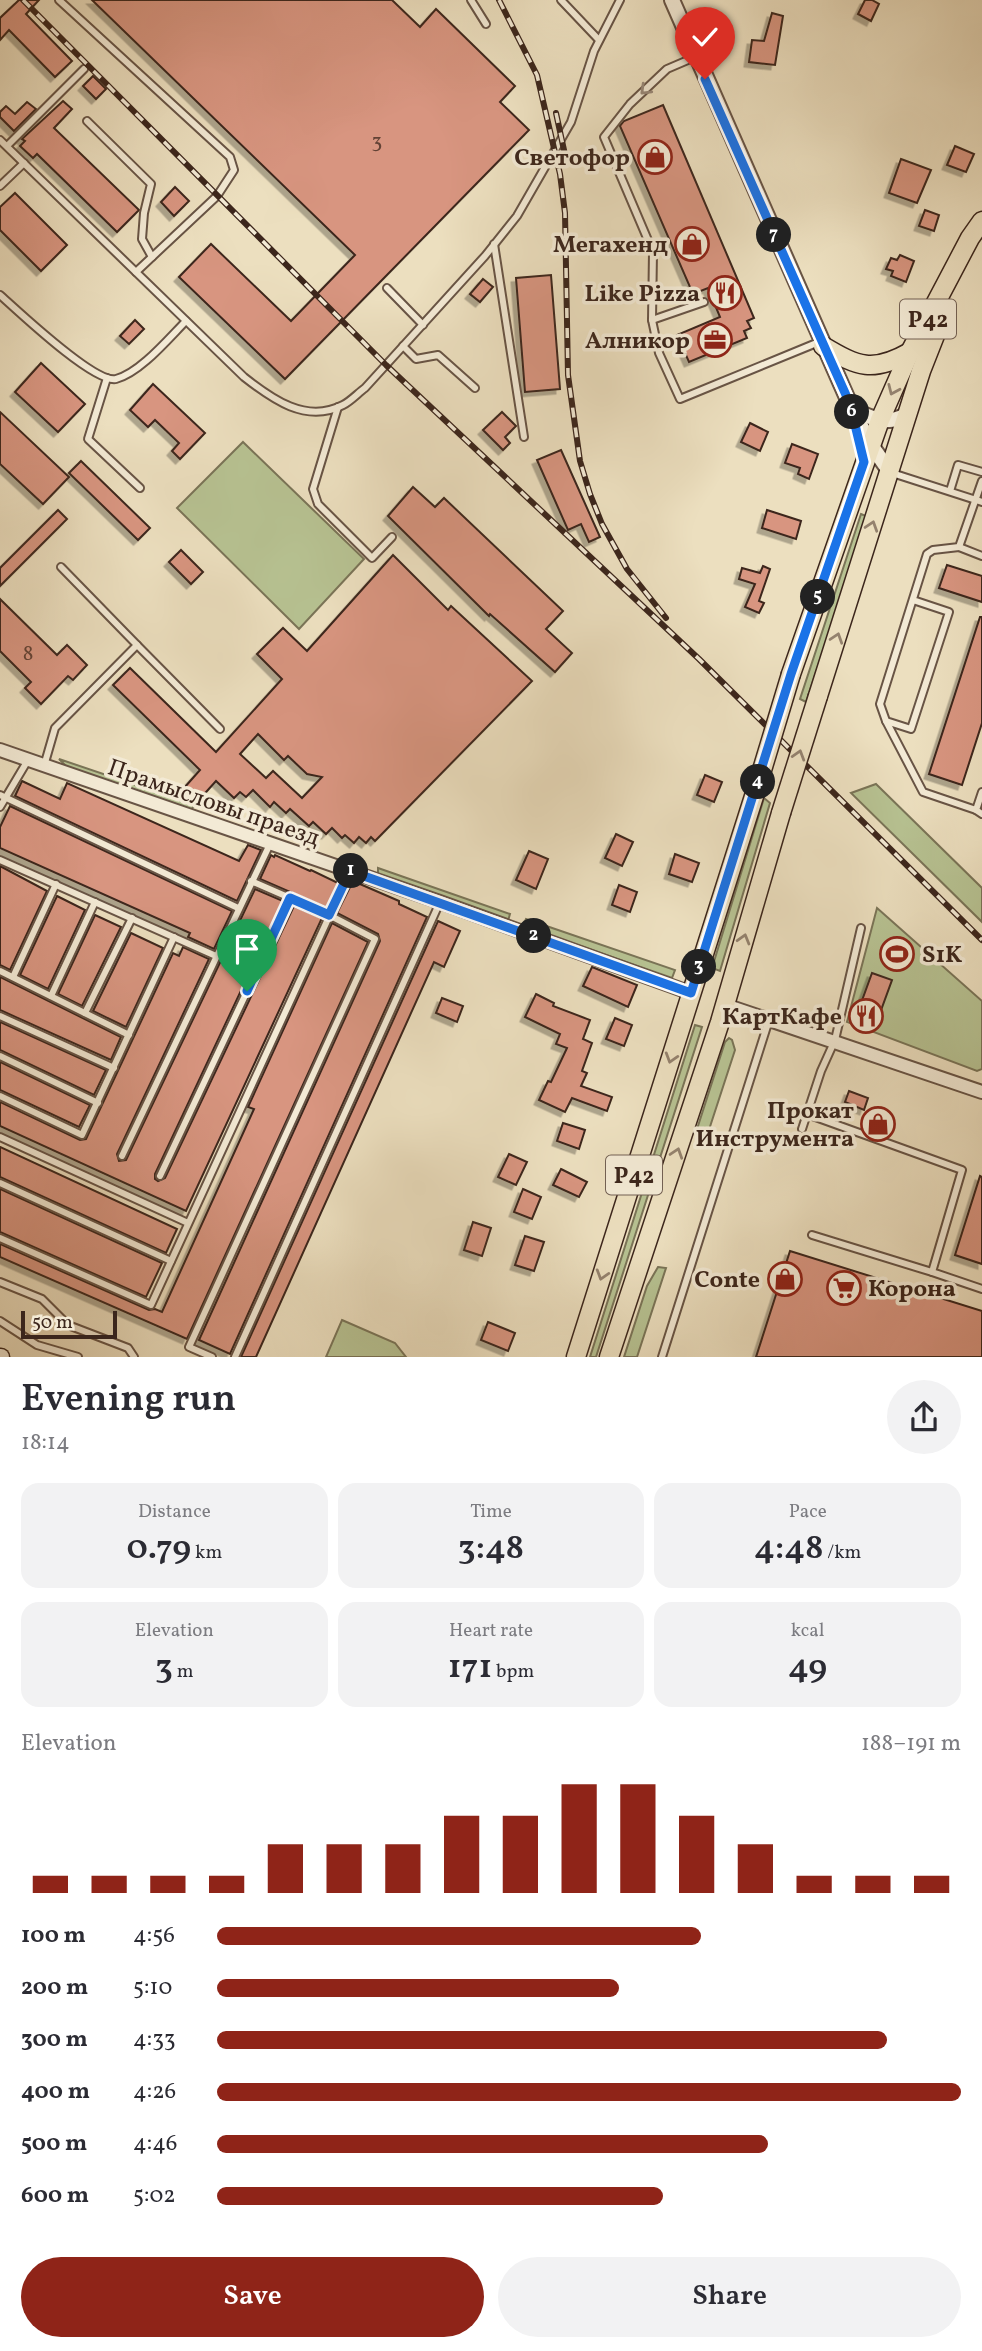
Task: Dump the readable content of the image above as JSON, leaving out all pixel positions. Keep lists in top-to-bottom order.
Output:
{
  "streets": {
    "main road": ["Р42"],
    "street": ["Прамысловы праезд"]
  },
  "crossings": [
    ["Р42", "Прамысловы праезд"]
  ],
  "places": {
    "shop": [
      "Светофор",
      "Мегахенд",
      "Прокат Инструмента",
      "Conte"
    ],
    "restaurant": ["Like Pizza", "КартКафе"],
    "office": ["Алникор"],
    "sports": ["S1K"],
    "supermarket": ["Корона"]
  },
  "house_numbers": ["3", "8"],
  "scale_bar": "50 m",
  "page": {
    "pins": [
      "7",
      "6",
      "5",
      "4",
      "1",
      "2",
      "3"
    ],
    "scale": "50 m",
    "heading": ["Evening run", "18:14"],
    "stats": [
      ["Distance", "0.79 km"],
      ["Time", "3:48"],
      ["Pace", "4:48 /km"],
      ["Elevation", "3 m"],
      ["Heart rate", "171 bpm"],
      ["kcal", "49"]
    ],
    "chart": ["Elevation", "188–191 m"],
    "list": [
      {
        "name": "100 m",
        "note": "4:56"
      },
      {
        "name": "200 m",
        "note": "5:10"
      },
      {
        "name": "300 m",
        "note": "4:33"
      },
      {
        "name": "400 m",
        "note": "4:26"
      },
      {
        "name": "500 m",
        "note": "4:46"
      },
      {
        "name": "600 m",
        "note": "5:02"
      }
    ],
    "buttons": ["Save", "Share"]
  }
}
